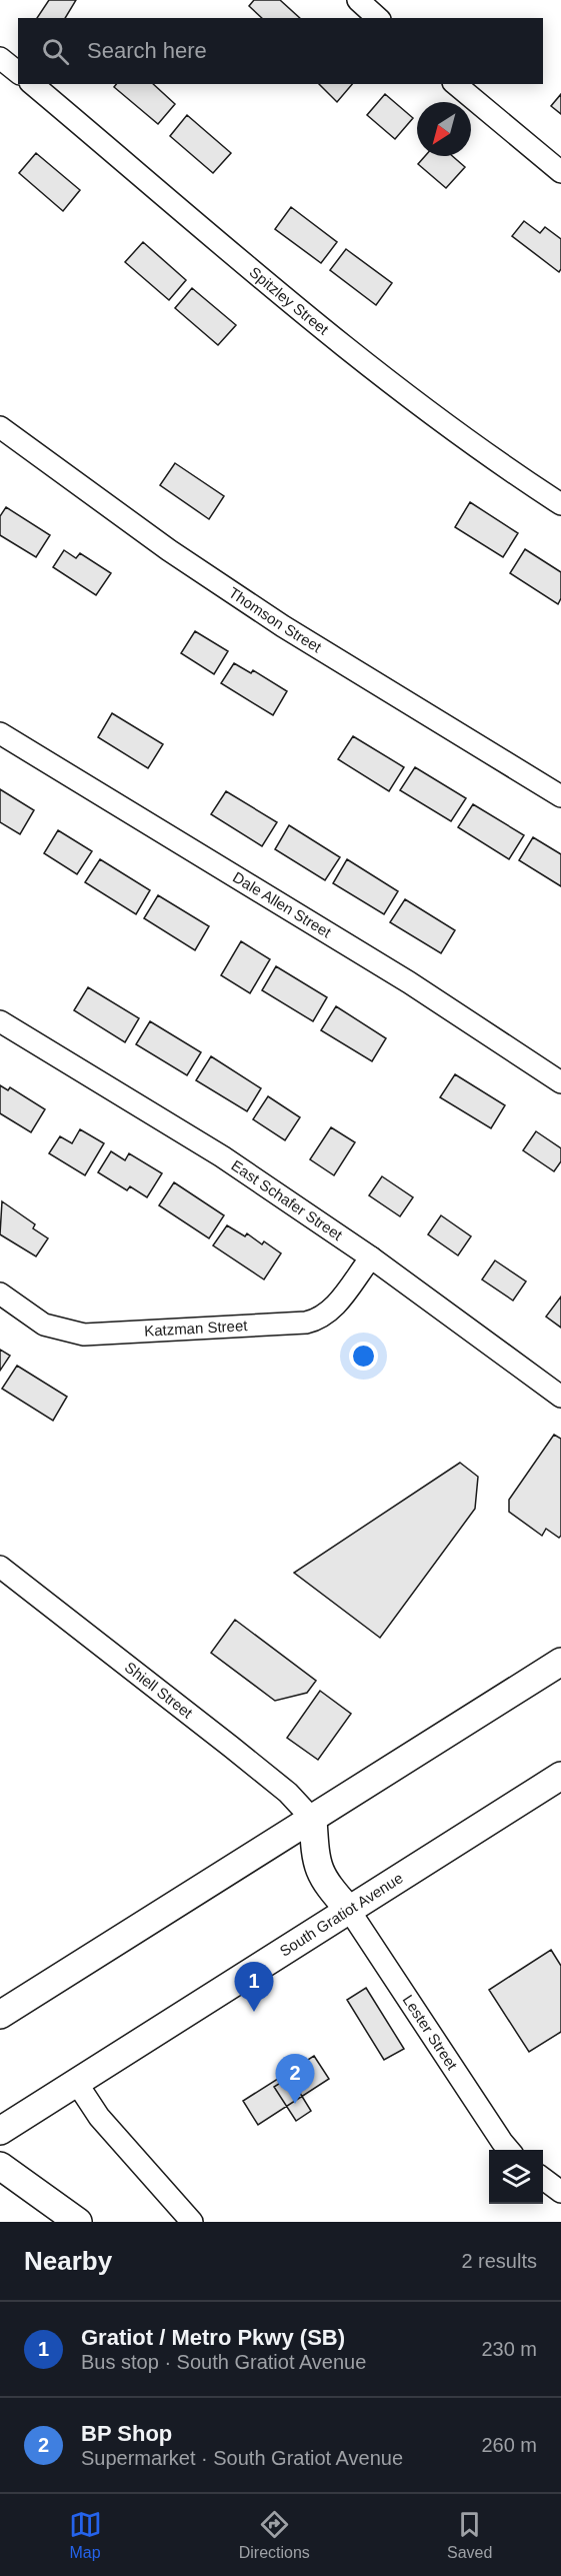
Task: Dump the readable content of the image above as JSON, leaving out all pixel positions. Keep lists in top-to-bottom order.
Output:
{
  "streets": {
    "main road": ["South Gratiot Avenue"],
    "street": [
      "Spitzley Street",
      "Thomson Street",
      "Dale Allen Street",
      "East Schafer Street",
      "Katzman Street",
      "Shiell Street",
      "Lester Street"
    ]
  },
  "crossings": [
    ["East Schafer Street", "Katzman Street"],
    ["South Gratiot Avenue", "Lester Street"]
  ],
  "north": "bottom left",
  "page": {
    "search": "Search here",
    "pins": ["1", "2"],
    "heading": ["Nearby", "2 results"],
    "list": [
      {
        "mark": "1",
        "name": "Gratiot / Metro Pkwy (SB)",
        "note": "Bus stop · South Gratiot Avenue",
        "value": "230 m"
      },
      {
        "mark": "2",
        "name": "BP Shop",
        "note": "Supermarket · South Gratiot Avenue",
        "value": "260 m"
      }
    ],
    "nav": ["Map", "Directions", "Saved"]
  }
}
